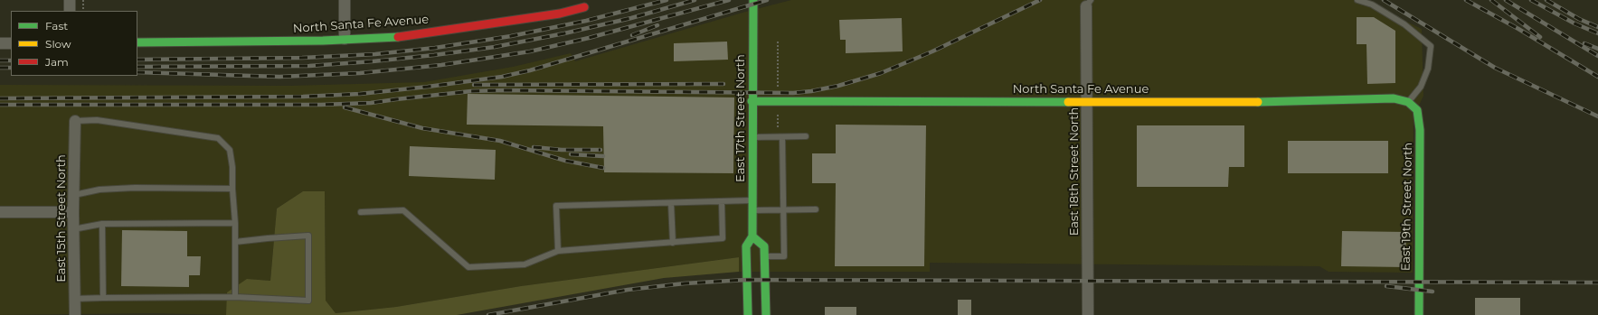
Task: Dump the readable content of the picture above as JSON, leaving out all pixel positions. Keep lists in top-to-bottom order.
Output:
{
  "streets": {
    "street": [
      "North Santa Fe Avenue",
      "East 17th Street North",
      "East 18th Street North",
      "East 19th Street North",
      "East 15th Street North"
    ]
  },
  "crossings": [
    ["North Santa Fe Avenue", "East 17th Street North"],
    ["North Santa Fe Avenue", "East 18th Street North"],
    ["North Santa Fe Avenue", "East 19th Street North"]
  ],
  "legend": ["Fast", "Slow", "Jam"]
}
